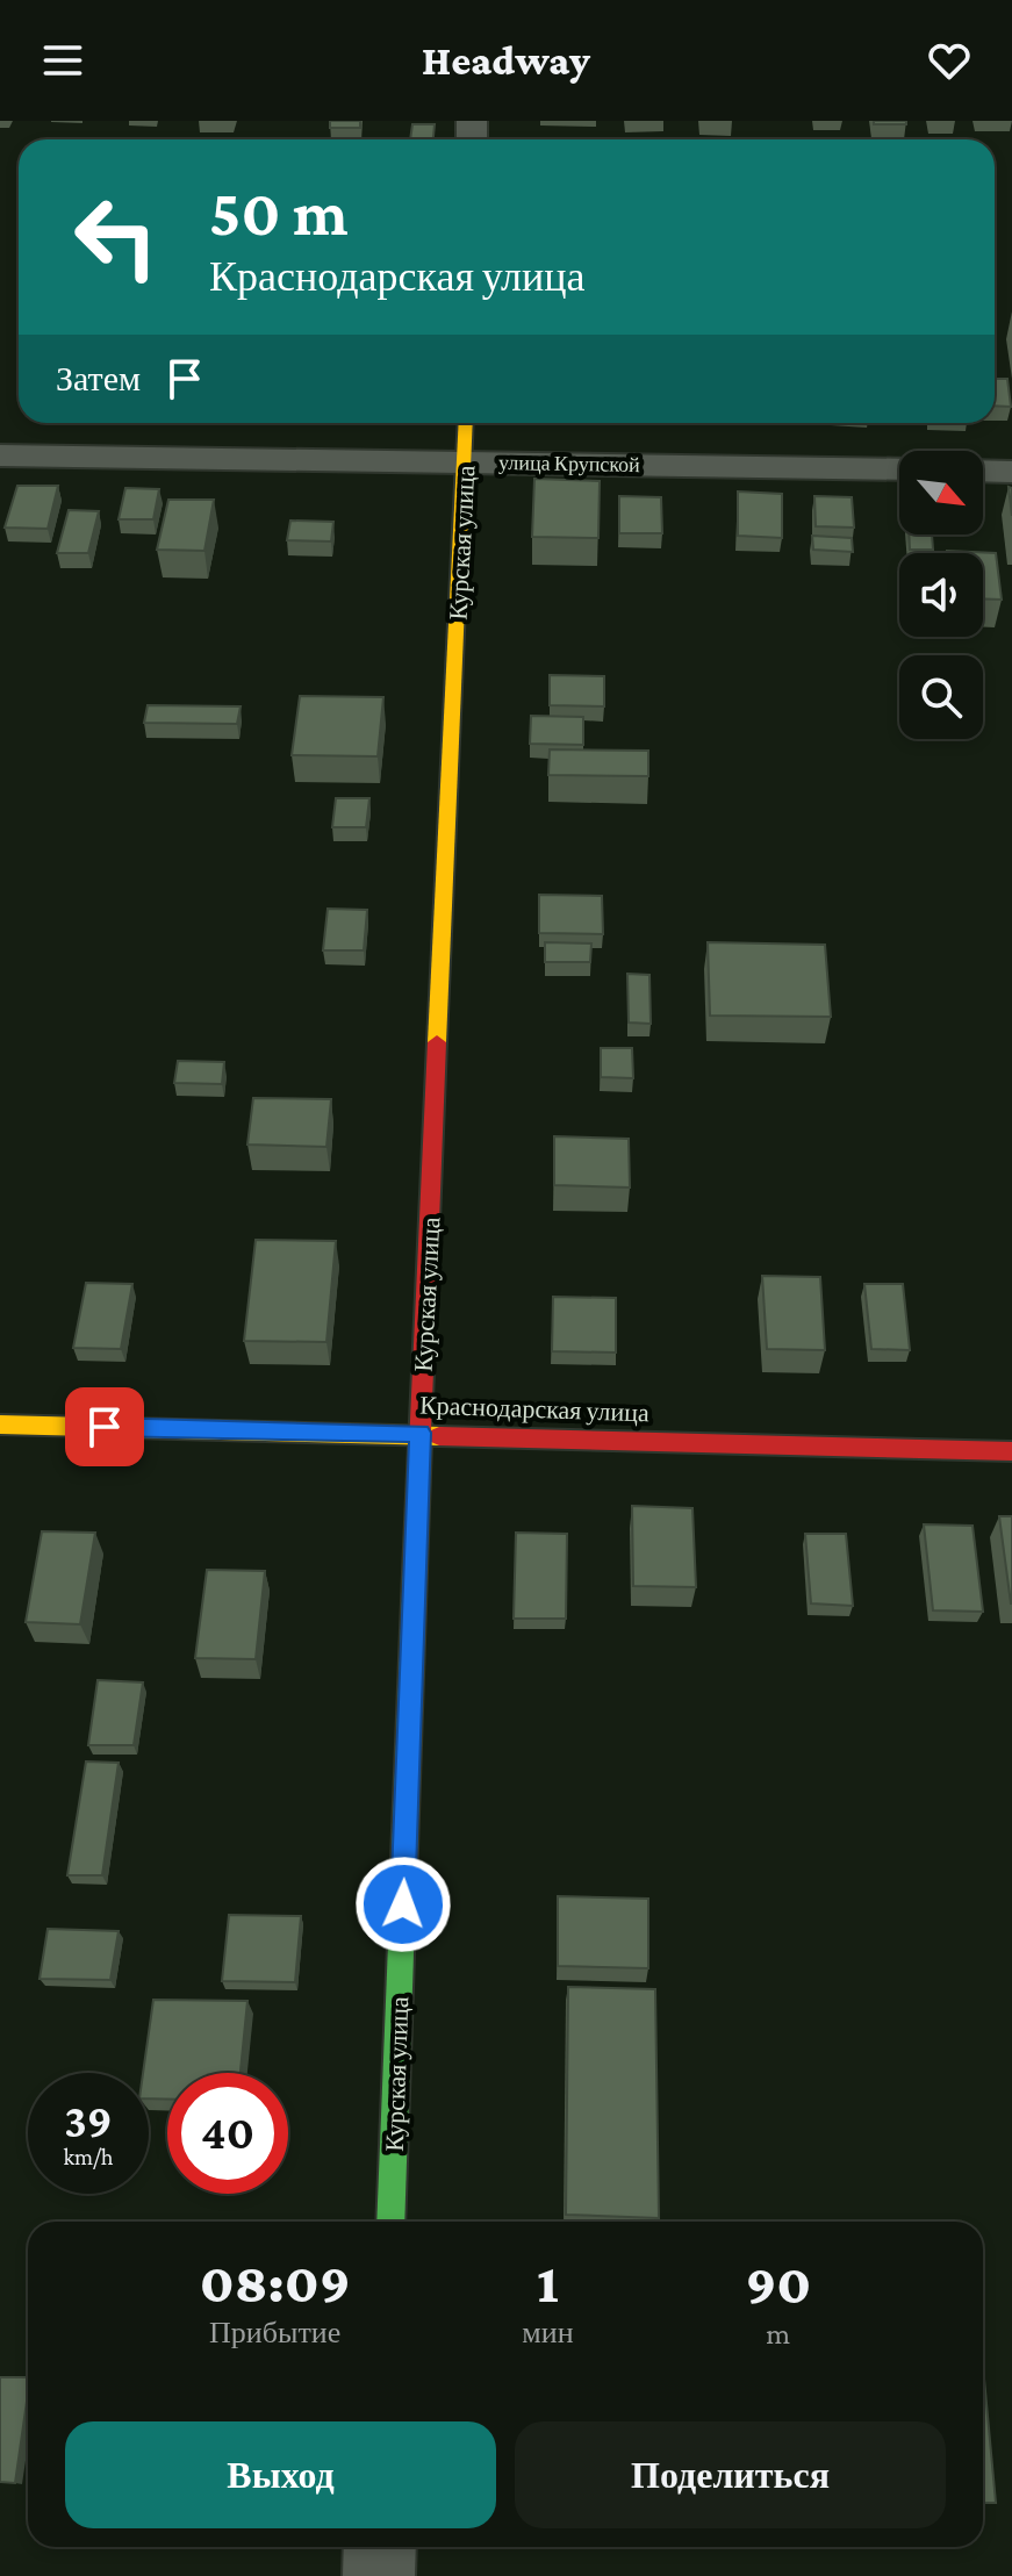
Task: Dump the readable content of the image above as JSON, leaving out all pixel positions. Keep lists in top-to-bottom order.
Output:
{
  "streets": {
    "street": ["улица Крупской", "Курская улица", "Краснодарская улица"]
  },
  "crossings": [
    ["улица Крупской", "Курская улица"],
    ["Курская улица", "Краснодарская улица"]
  ],
  "north": "bottom right",
  "page": {
    "header": "Headway",
    "turn": ["50 m", "Краснодарская улица"],
    "then": "Затем",
    "speed": "39 km/h",
    "limit": "40",
    "eta": [
      "08:09",
      "Прибытие",
      "1",
      "мин",
      "90",
      "m"
    ],
    "buttons": ["Выход", "Поделиться"]
  }
}
